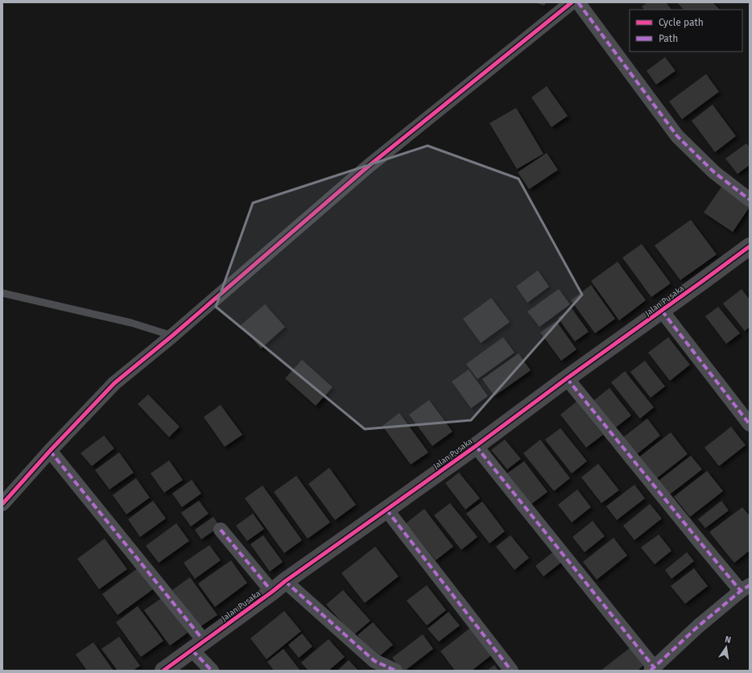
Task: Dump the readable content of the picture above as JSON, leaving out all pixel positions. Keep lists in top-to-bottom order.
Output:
{
  "streets": {
    "street": ["Jalan Pusaka"]
  },
  "legend": ["Cycle path", "Path"],
  "north": "top"
}
